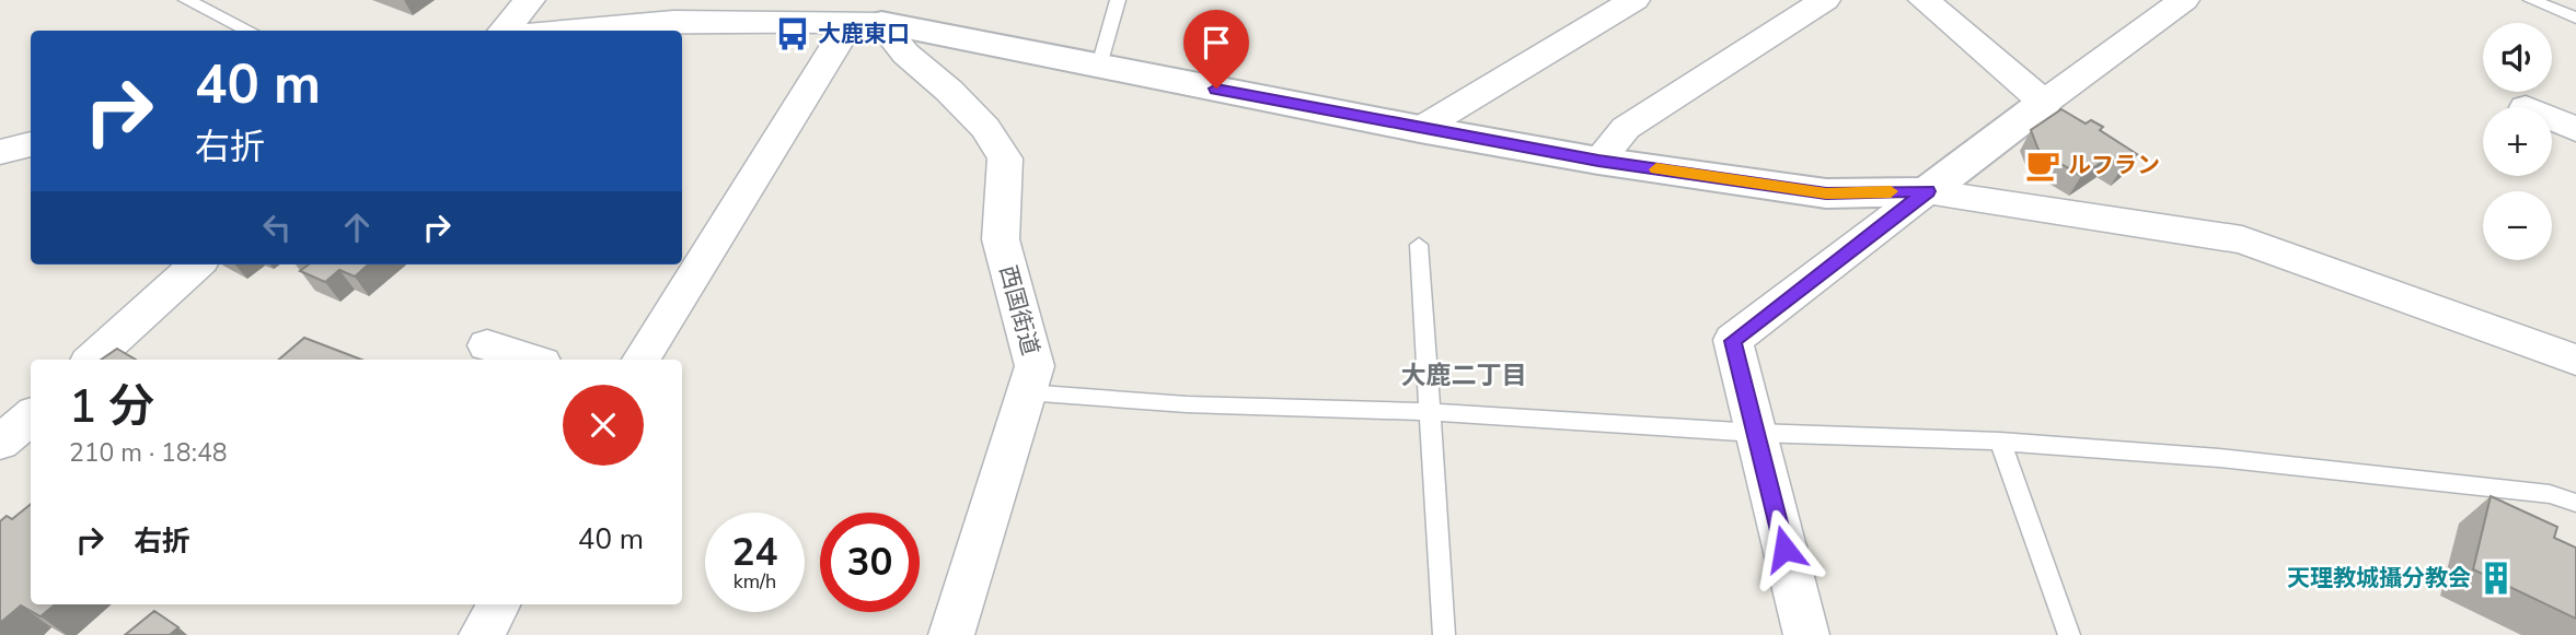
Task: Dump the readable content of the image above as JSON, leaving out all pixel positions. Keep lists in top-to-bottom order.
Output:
{
  "streets": {
    "street": ["西国街道"]
  },
  "districts": ["大鹿二丁目"],
  "places": {
    "bus stop": ["大鹿東口"],
    "cafe": ["ルフラン"],
    "building": ["天理教城攝分教会"]
  },
  "page": {
    "map_buttons": ["+", "−"],
    "turn": ["40 m", "右折"],
    "heading": ["1 分", "210 m · 18:48"],
    "list": [
      {
        "name": "右折",
        "value": "40 m"
      }
    ],
    "speed": "24 km/h",
    "limit": "30"
  }
}
